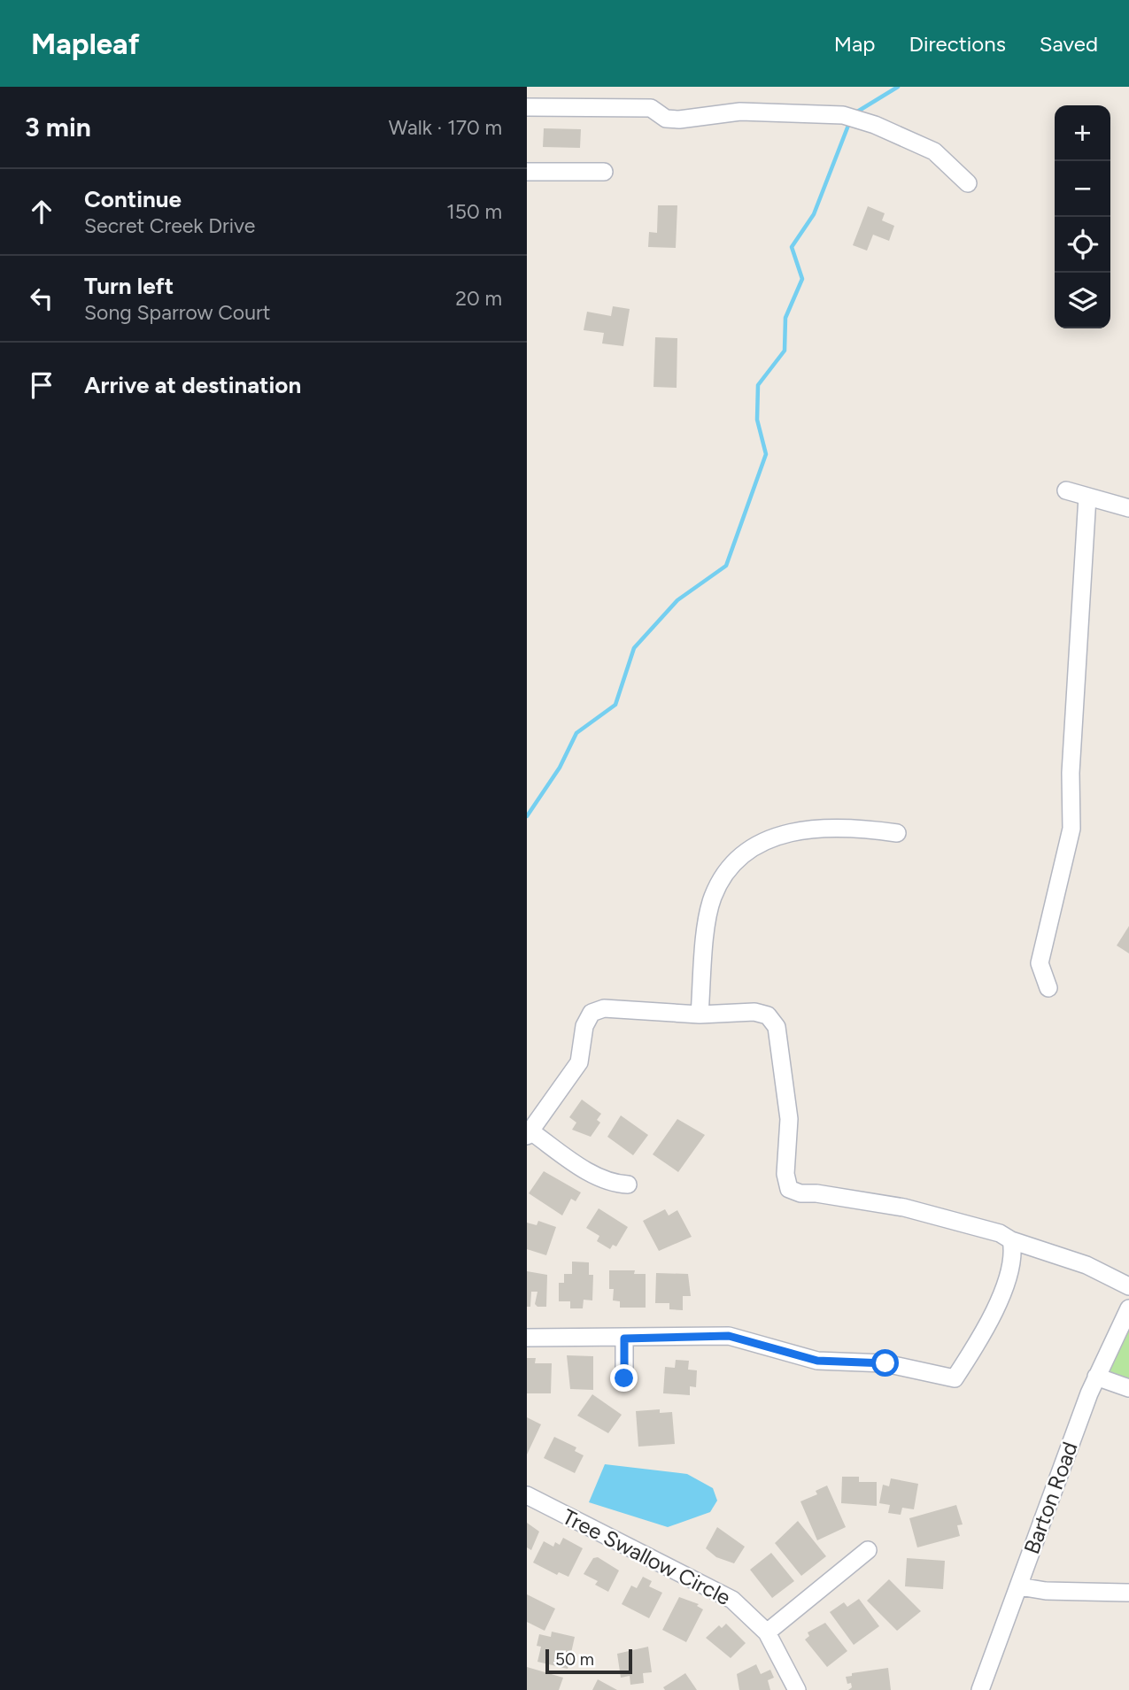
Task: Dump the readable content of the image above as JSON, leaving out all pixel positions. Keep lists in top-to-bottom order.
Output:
{
  "streets": {
    "street": ["Barton Road", "Tree Swallow Circle"]
  },
  "scale_bar": "50 m",
  "page": {
    "header": "Mapleaf",
    "nav": ["Map", "Directions", "Saved"],
    "heading": ["3 min", "Walk · 170 m"],
    "map_buttons": ["+", "−"],
    "list": [
      ["Continue", "Secret Creek Drive", "150 m"],
      ["Turn left", "Song Sparrow Court", "20 m"],
      "Arrive at destination"
    ],
    "scale": "50 m"
  }
}
